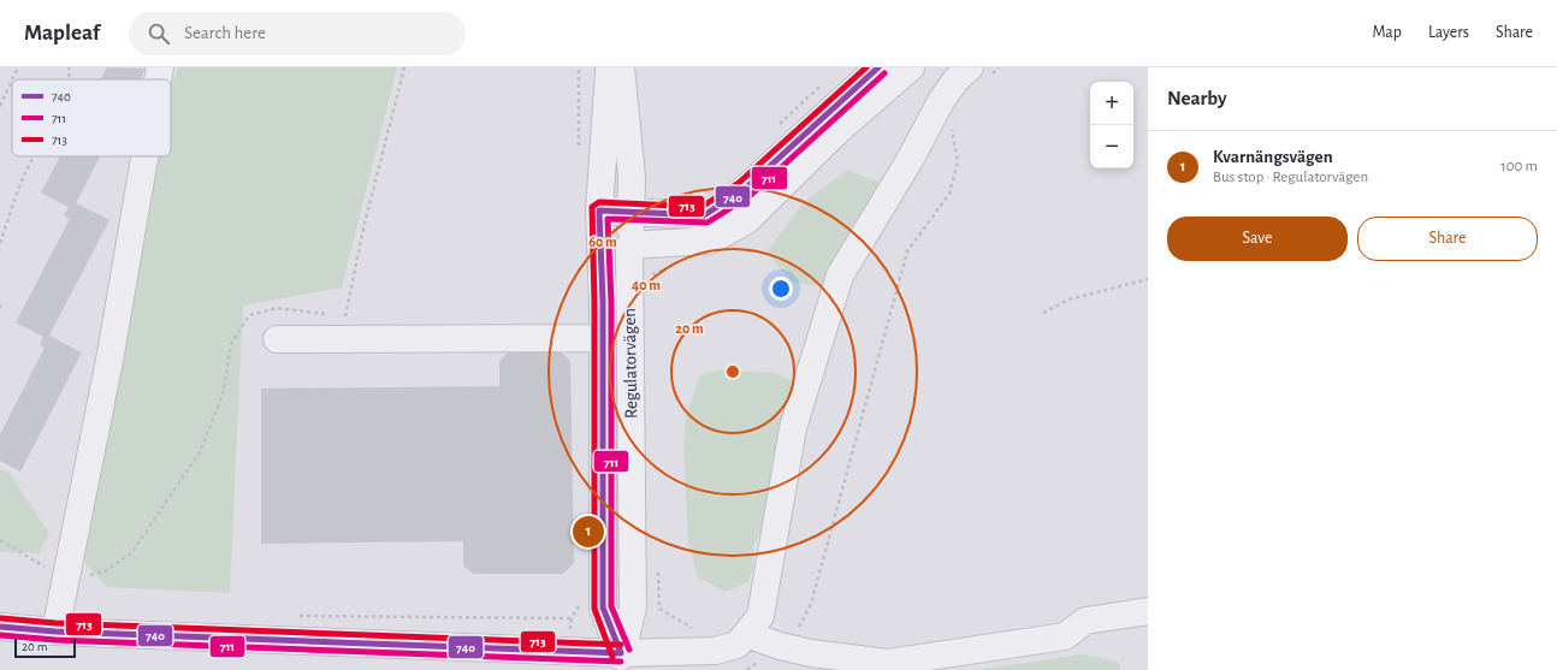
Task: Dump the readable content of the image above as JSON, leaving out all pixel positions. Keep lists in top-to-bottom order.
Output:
{
  "streets": {
    "street": ["Regulatorvägen"]
  },
  "lines": ["transit line 740", "transit line 713", "transit line 711"],
  "legend": ["740", "711", "713"],
  "scale_bar": "20 m",
  "page": {
    "header": "Mapleaf",
    "search": "Search here",
    "nav": ["Map", "Layers", "Share"],
    "heading": "Nearby",
    "map_buttons": ["+", "−"],
    "list": [
      {
        "mark": "1",
        "name": "Kvarnängsvägen",
        "note": "Bus stop · Regulatorvägen",
        "value": "100 m"
      }
    ],
    "buttons": ["Save", "Share"],
    "pins": "1",
    "scale": "20 m"
  },
  "rings": ["60 m", "40 m", "20 m"]
}
